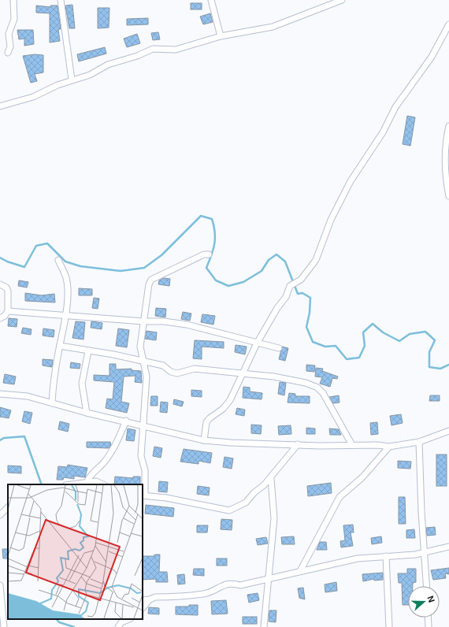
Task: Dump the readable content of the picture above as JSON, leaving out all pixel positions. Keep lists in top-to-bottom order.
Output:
{
  "north": "right"
}
